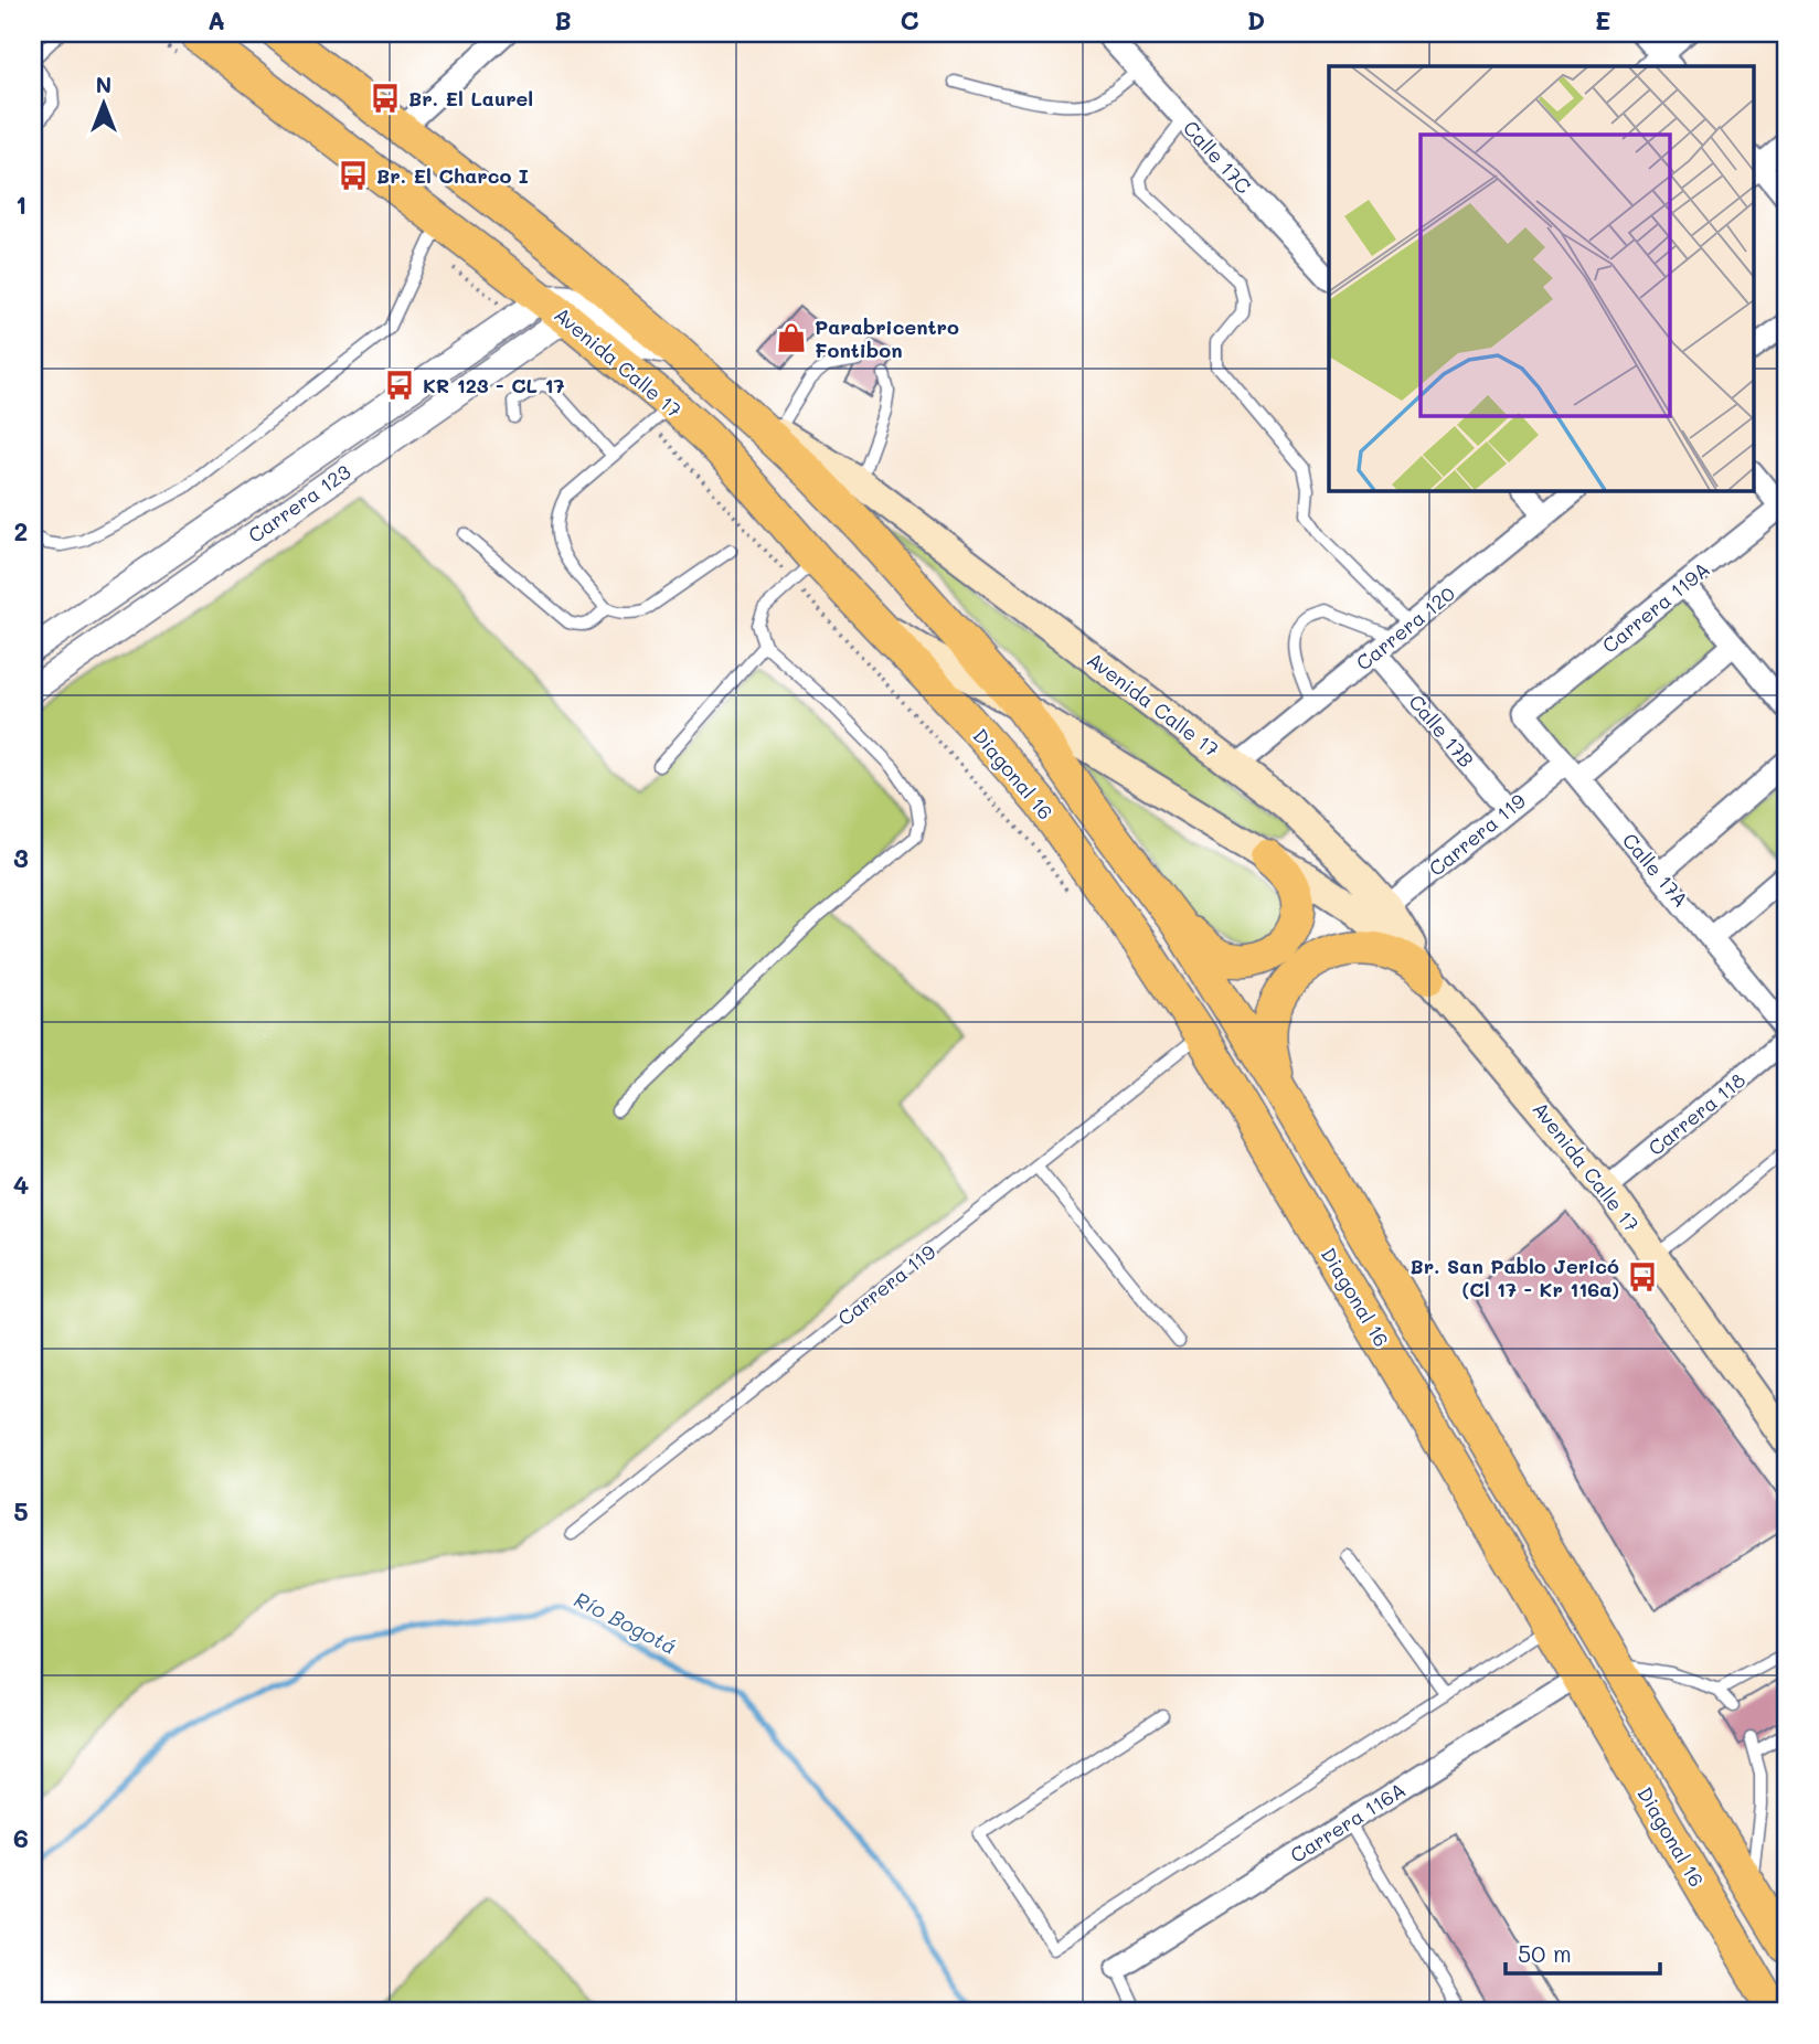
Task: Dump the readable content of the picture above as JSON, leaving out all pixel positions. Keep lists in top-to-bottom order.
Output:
{
  "streets": {
    "main road": ["Avenida Calle 17", "Diagonal 16"],
    "street": [
      "Calle 17C",
      "Carrera 123",
      "Carrera 119A",
      "Carrera 120",
      "Calle 17B",
      "Carrera 119",
      "Calle 17A",
      "Carrera 118",
      "Carrera 116A"
    ]
  },
  "crossings": [
    ["Avenida Calle 17", "Carrera 123"],
    ["Avenida Calle 17", "Carrera 120"],
    ["Avenida Calle 17", "Diagonal 16"],
    ["Avenida Calle 17", "Carrera 119"],
    ["Avenida Calle 17", "Carrera 118"],
    ["Carrera 119A", "Calle 17A"],
    ["Carrera 120", "Calle 17B"],
    ["Calle 17B", "Carrera 119"],
    ["Diagonal 16", "Carrera 119"],
    ["Diagonal 16", "Carrera 116A"],
    ["Carrera 119", "Calle 17A"]
  ],
  "water": ["Río Bogotá"],
  "places": {
    "bus stop": [
      "Br. El Laurel",
      "Br. El Charco I",
      "KR 123 - CL 17",
      "Br. San Pablo Jericó (Cl 17 - Kr 116a)"
    ],
    "shop": ["Parabricentro Fontibon"]
  },
  "scale_bar": "50 m",
  "north": "top",
  "grid": {
    "columns": [
      "A",
      "B",
      "C",
      "D",
      "E"
    ],
    "rows": [
      "1",
      "2",
      "3",
      "4",
      "5",
      "6"
    ]
  }
}
